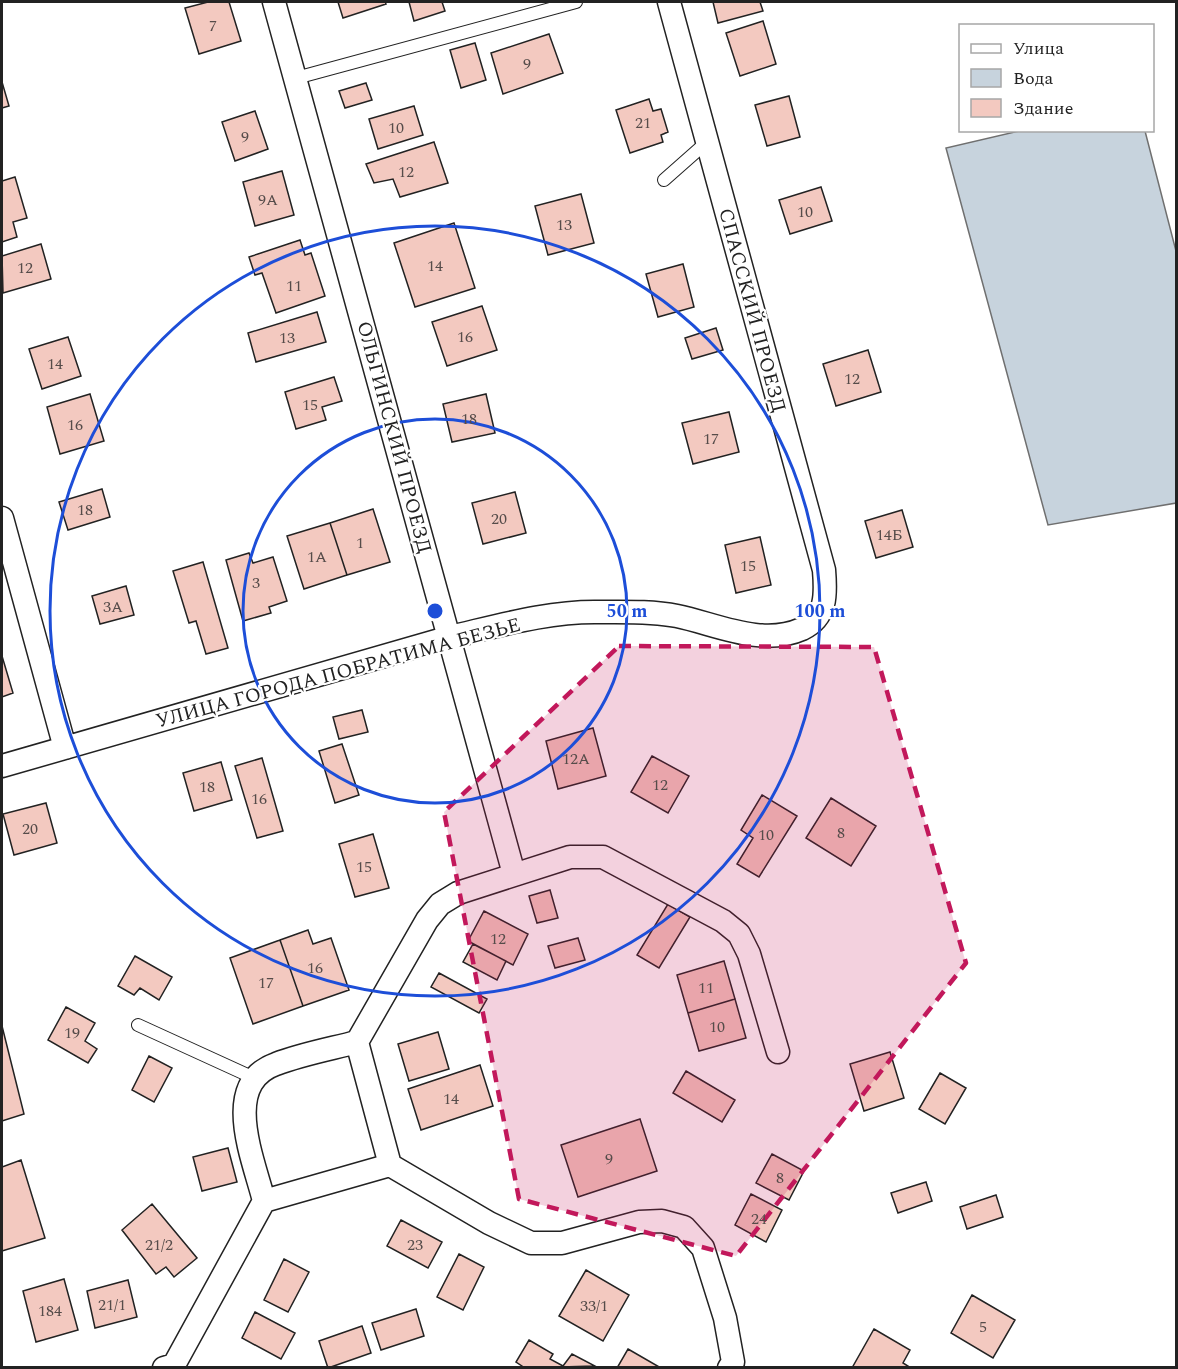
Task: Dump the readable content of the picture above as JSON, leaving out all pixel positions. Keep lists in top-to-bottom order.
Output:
{
  "streets": {
    "street": ["СПАССКИЙ ПРОЕЗД", "ОЛЬГИНСКИЙ ПРОЕЗД", "УЛИЦА ГОРОДА ПОБРАТИМА БЕЗЬЕ"]
  },
  "crossings": [
    ["СПАССКИЙ ПРОЕЗД", "УЛИЦА ГОРОДА ПОБРАТИМА БЕЗЬЕ"],
    ["ОЛЬГИНСКИЙ ПРОЕЗД", "УЛИЦА ГОРОДА ПОБРАТИМА БЕЗЬЕ"]
  ],
  "house_numbers": [
    "7",
    "9",
    "21",
    "10",
    "9",
    "12",
    "9А",
    "10",
    "13",
    "14",
    "12",
    "11",
    "16",
    "13",
    "14",
    "12",
    "15",
    "18",
    "16",
    "17",
    "18",
    "20",
    "14Б",
    "1",
    "1А",
    "15",
    "3",
    "3А",
    "12А",
    "12",
    "18",
    "16",
    "20",
    "8",
    "10",
    "15",
    "12",
    "16",
    "17",
    "11",
    "10",
    "19",
    "14",
    "9",
    "8",
    "24",
    "21/2",
    "23",
    "21/1",
    "33/1",
    "184",
    "5"
  ],
  "legend": ["Улица", "Вода", "Здание"],
  "rings": ["50 m", "100 m"]
}
